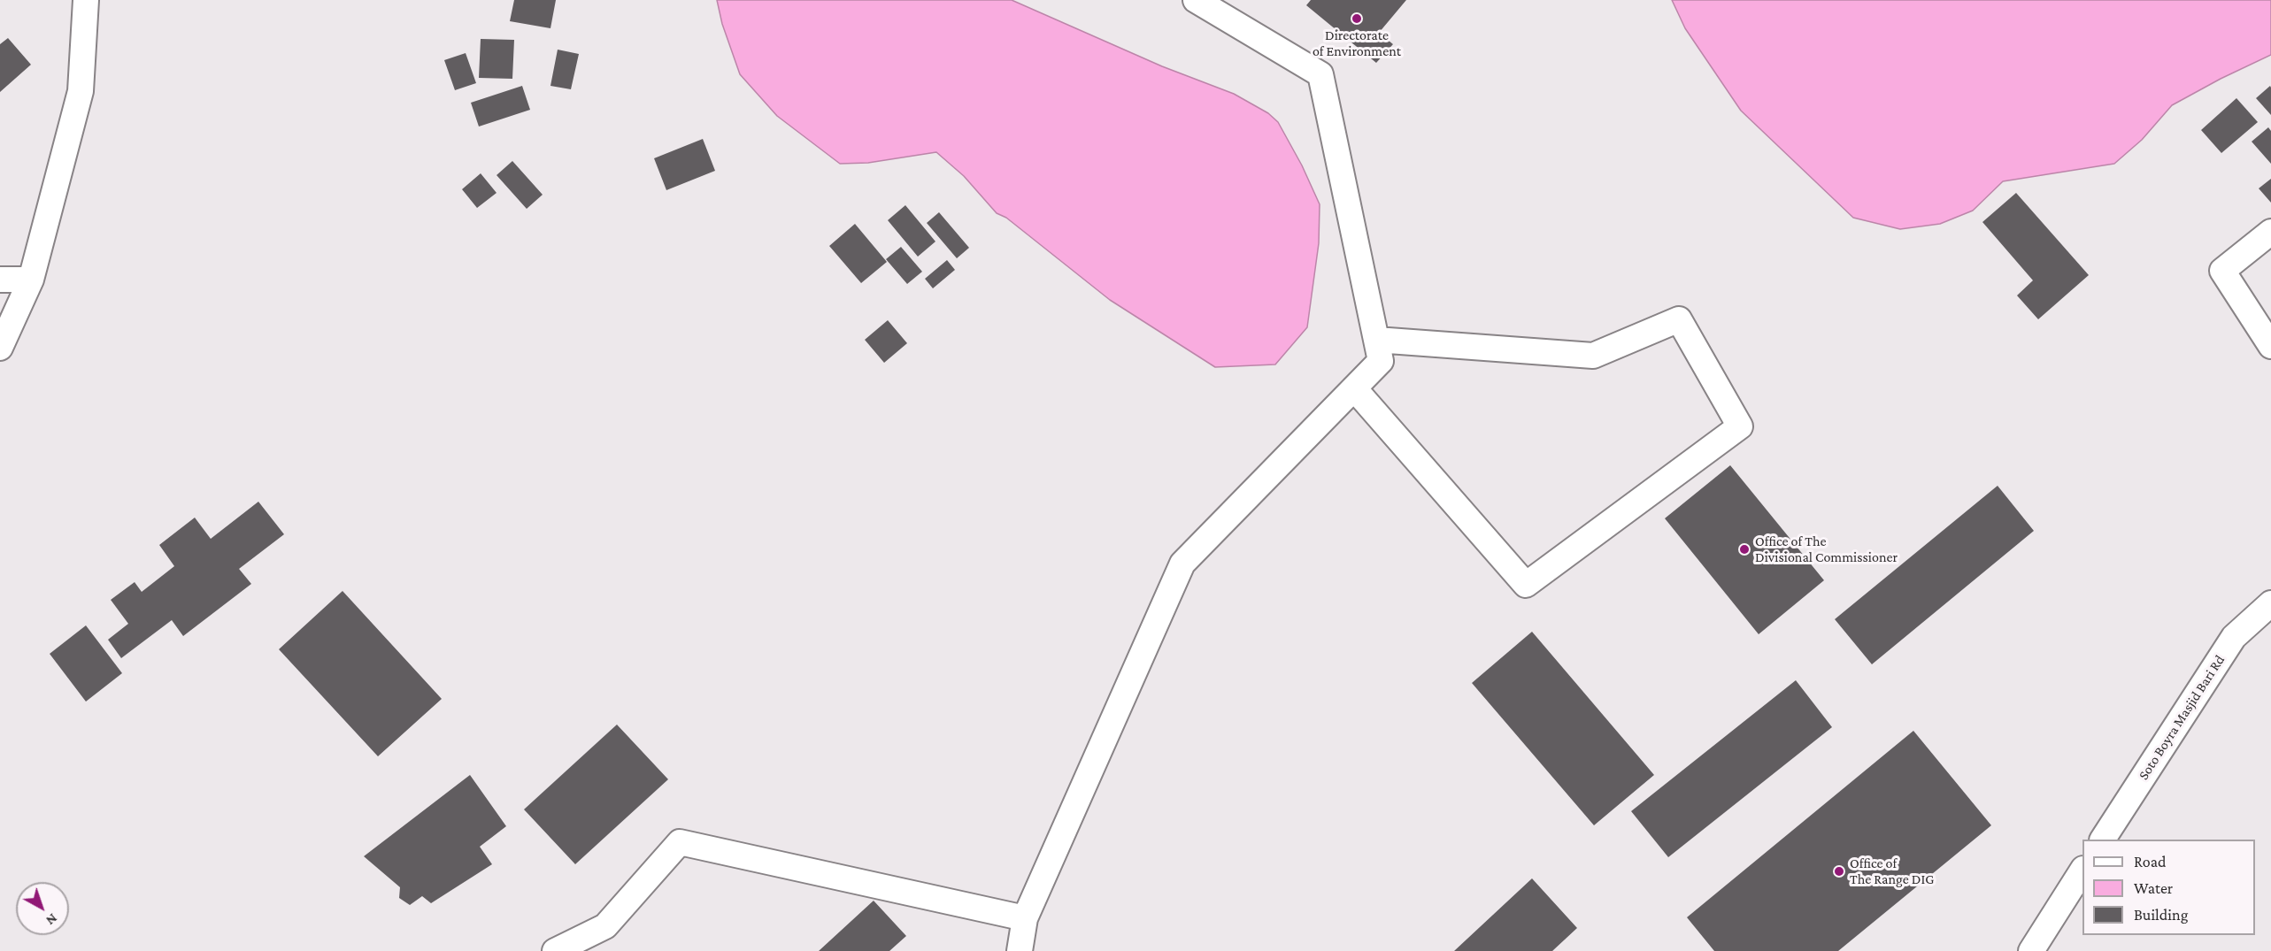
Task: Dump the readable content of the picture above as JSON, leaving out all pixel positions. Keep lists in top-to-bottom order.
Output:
{
  "streets": {
    "street": ["Soto Boyra Masjid Bari Rd"]
  },
  "places": ["Directorate of Environment", "Office of The Divisional Commissioner", "Office of The Range DIG"],
  "legend": ["Road", "Water", "Building"],
  "north": "bottom right"
}
